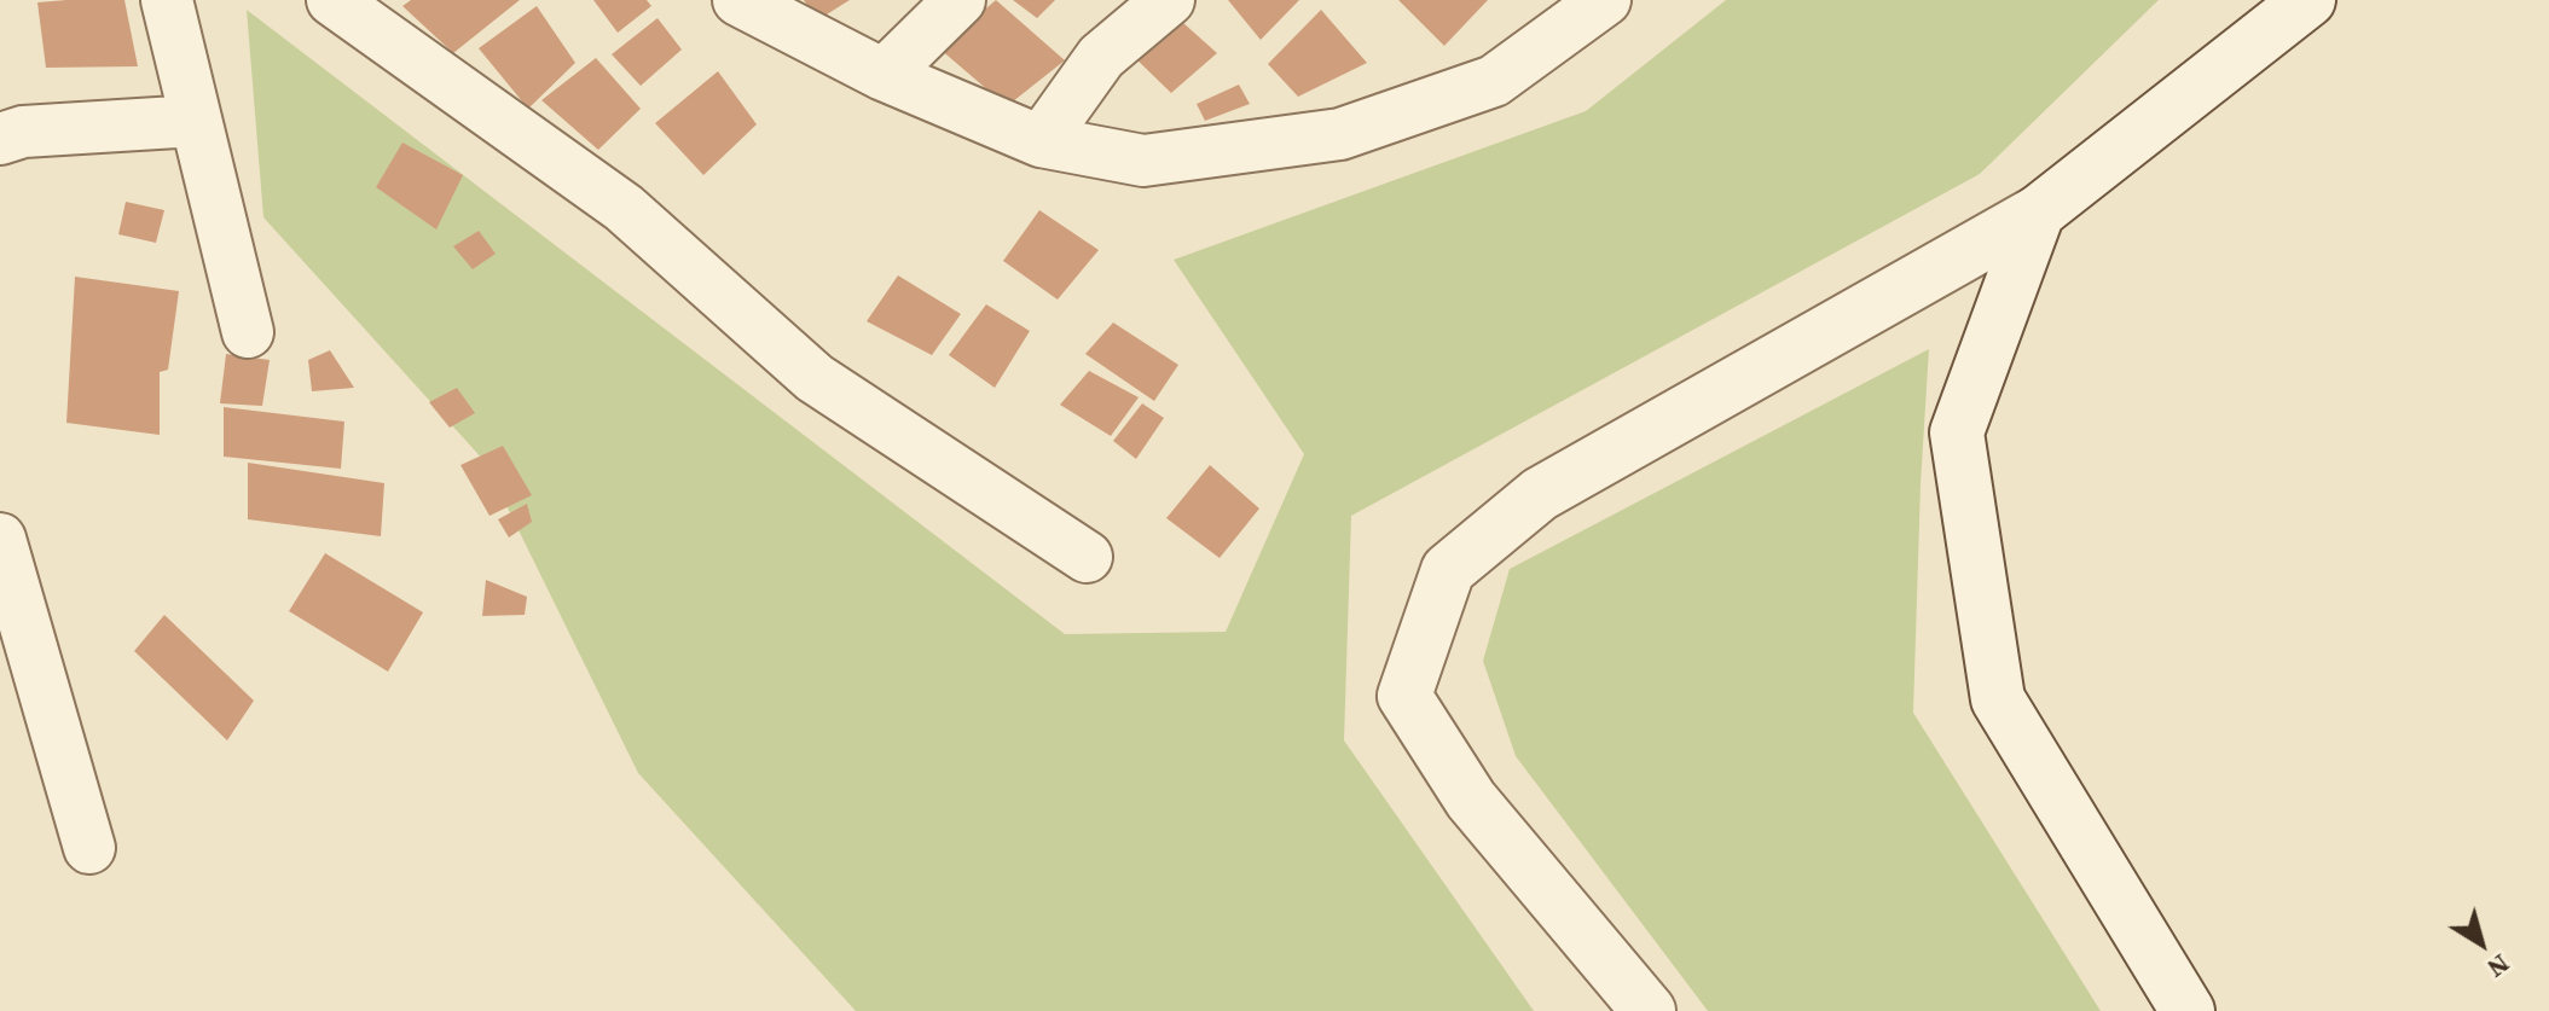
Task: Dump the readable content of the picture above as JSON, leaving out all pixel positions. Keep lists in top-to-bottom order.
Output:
{
  "north": "bottom right"
}
